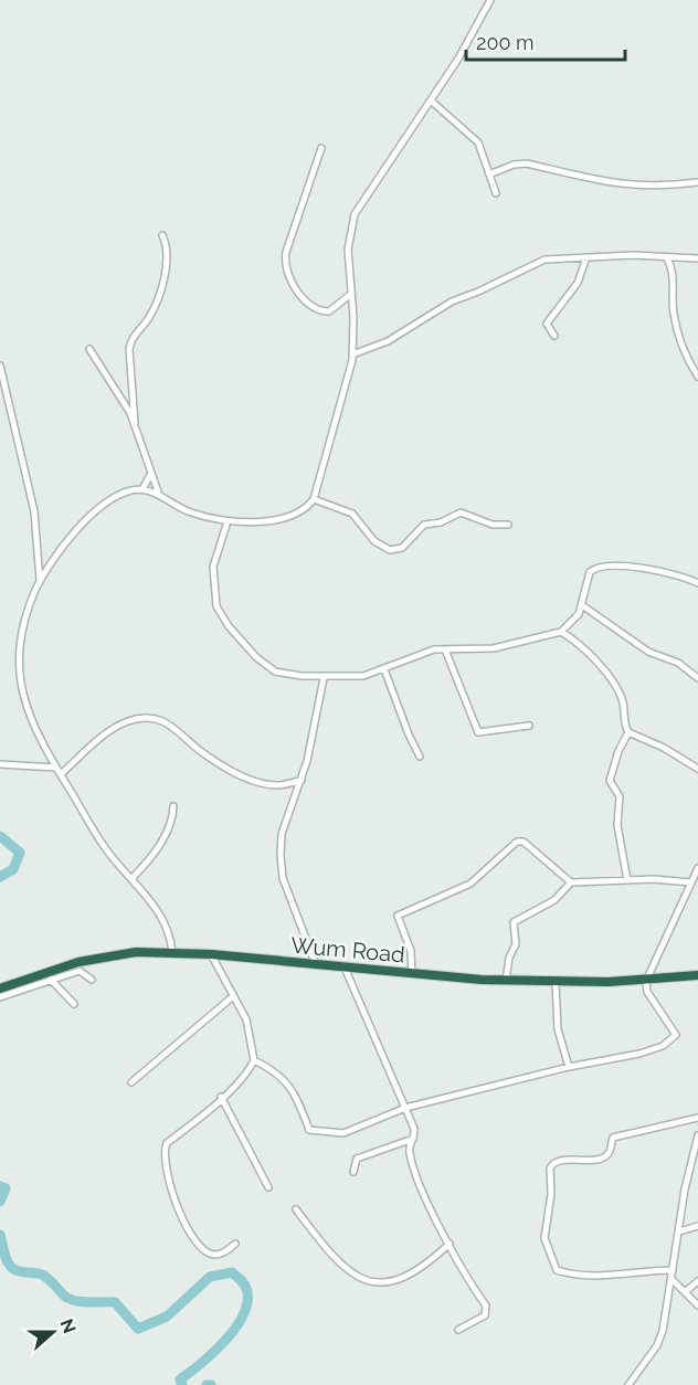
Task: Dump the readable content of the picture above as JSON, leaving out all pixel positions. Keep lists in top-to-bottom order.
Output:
{
  "streets": {
    "highway": ["Wum Road"]
  },
  "scale_bar": "200 m",
  "north": "right"
}
